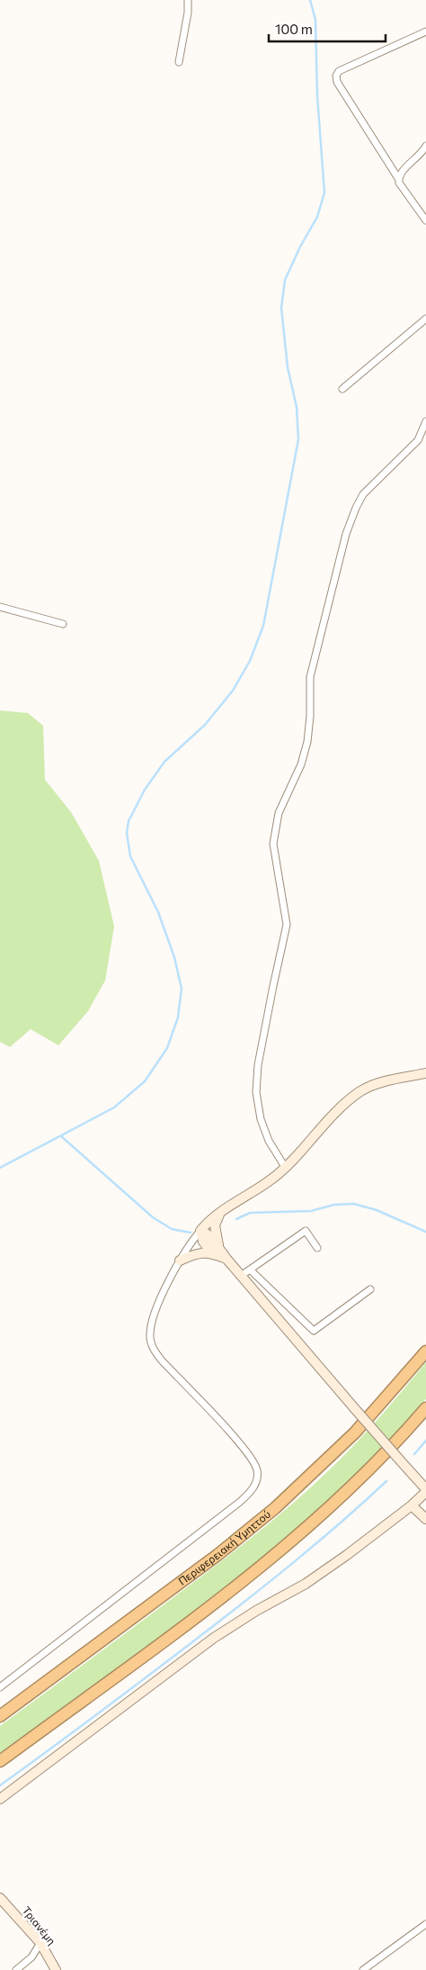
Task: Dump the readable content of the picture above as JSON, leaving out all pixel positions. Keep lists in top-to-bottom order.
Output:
{
  "streets": {
    "highway": ["Περιφερειακή Υμηττού"],
    "street": ["Τριανέμη"]
  },
  "scale_bar": "100 m"
}
